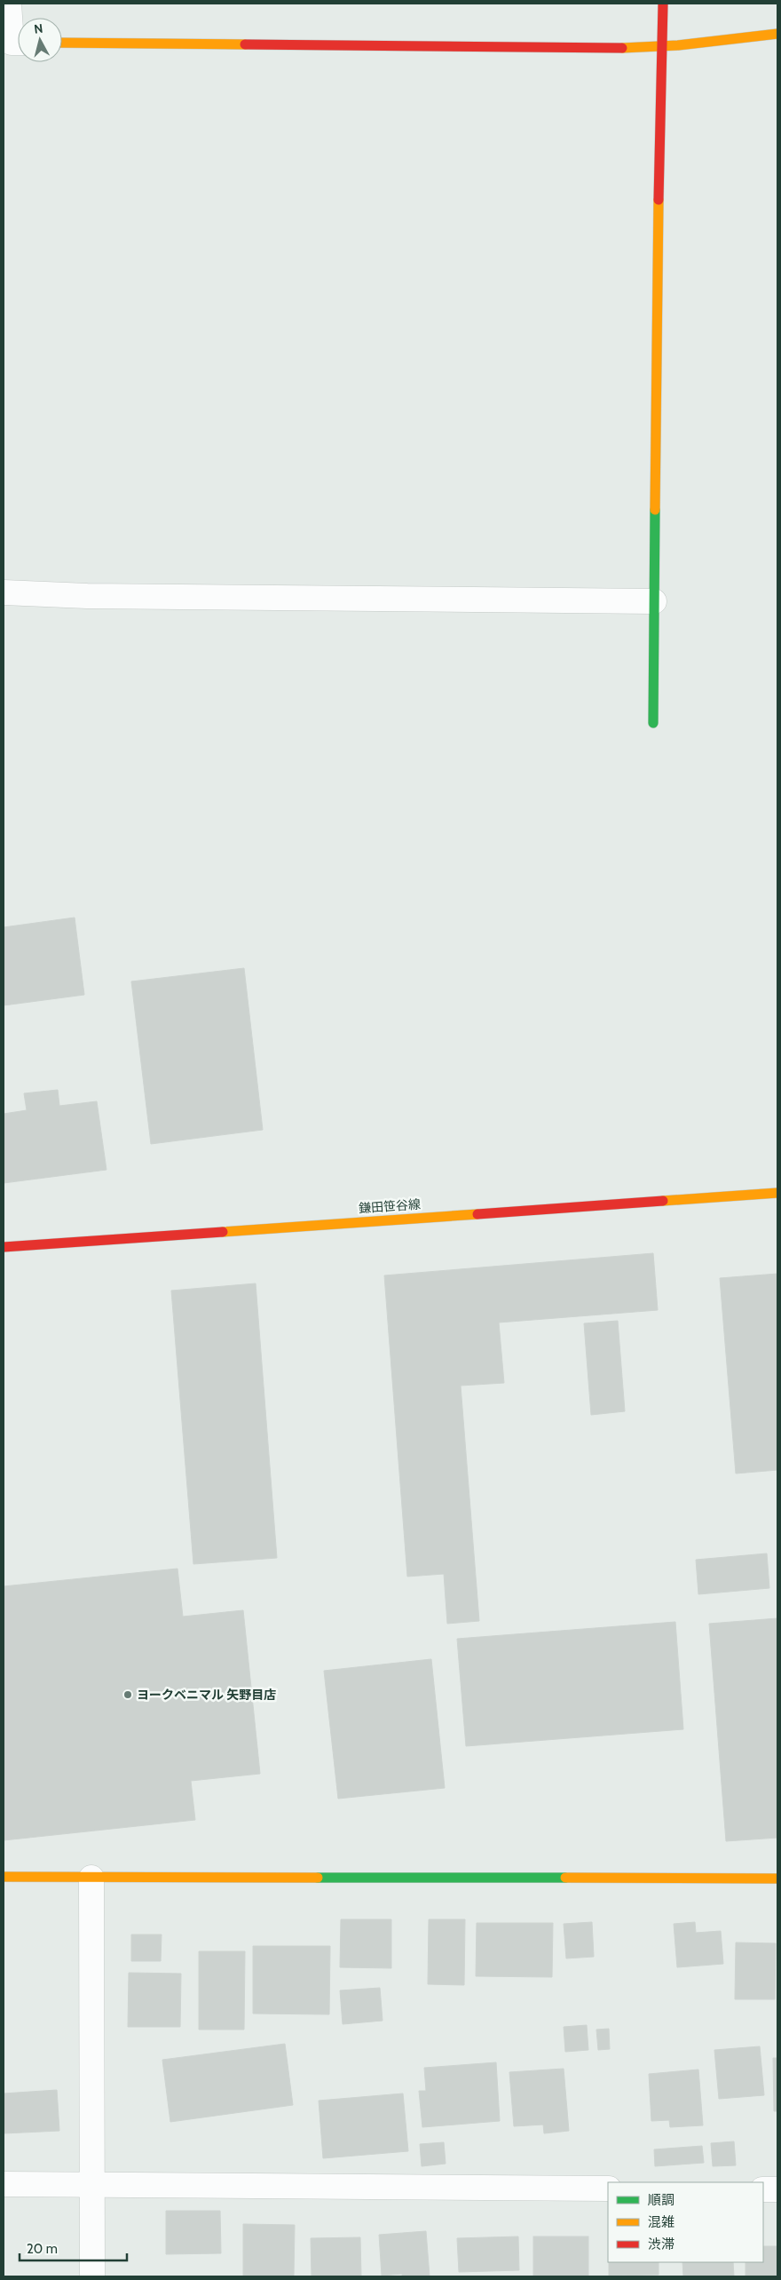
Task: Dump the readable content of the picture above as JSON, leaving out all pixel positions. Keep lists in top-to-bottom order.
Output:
{
  "streets": {
    "street": ["鎌田笹谷線"]
  },
  "places": ["ヨークベニマル 矢野目店"],
  "legend": ["順調", "混雑", "渋滞"],
  "scale_bar": "20 m",
  "north": "top"
}
